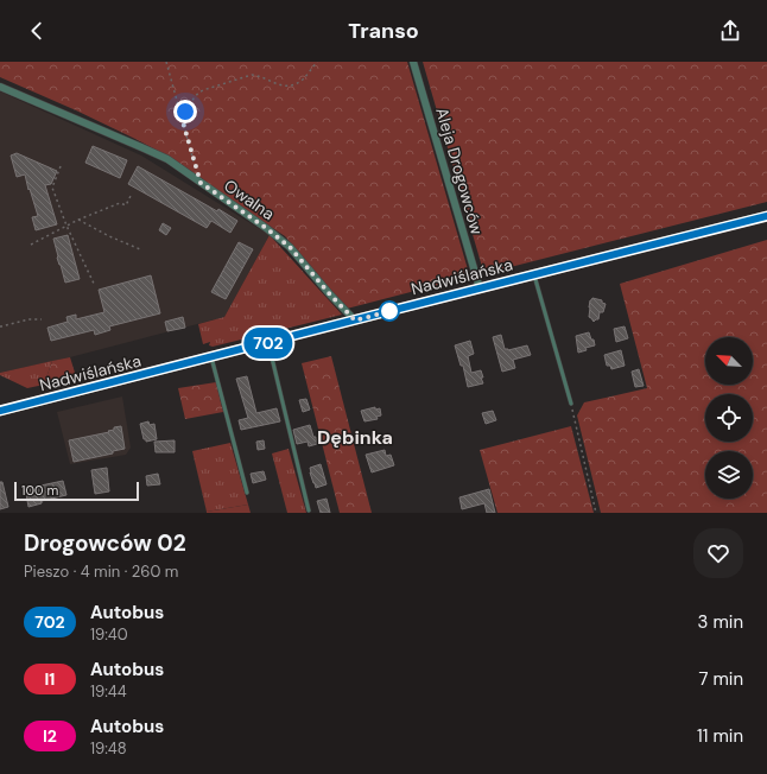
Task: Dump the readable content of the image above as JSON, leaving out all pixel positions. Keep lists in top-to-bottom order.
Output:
{
  "streets": {
    "main road": ["Nadwiślańska"],
    "street": ["Aleja Drogowców", "Owalna"]
  },
  "crossings": [
    ["Aleja Drogowców", "Nadwiślańska"],
    ["Owalna", "Nadwiślańska"]
  ],
  "districts": ["Dębinka"],
  "lines": ["bus line 702"],
  "scale_bar": "100 m",
  "north": "top left",
  "page": {
    "header": "Transo",
    "on_map": "702",
    "scale": "100 m",
    "heading": ["Drogowców 02", "Pieszo · 4 min · 260 m"],
    "list": [
      {
        "mark": "702",
        "name": "Autobus",
        "note": "19:40",
        "value": "3 min"
      },
      {
        "mark": "I1",
        "name": "Autobus",
        "note": "19:44",
        "value": "7 min"
      },
      {
        "mark": "I2",
        "name": "Autobus",
        "note": "19:48",
        "value": "11 min"
      }
    ]
  }
}
